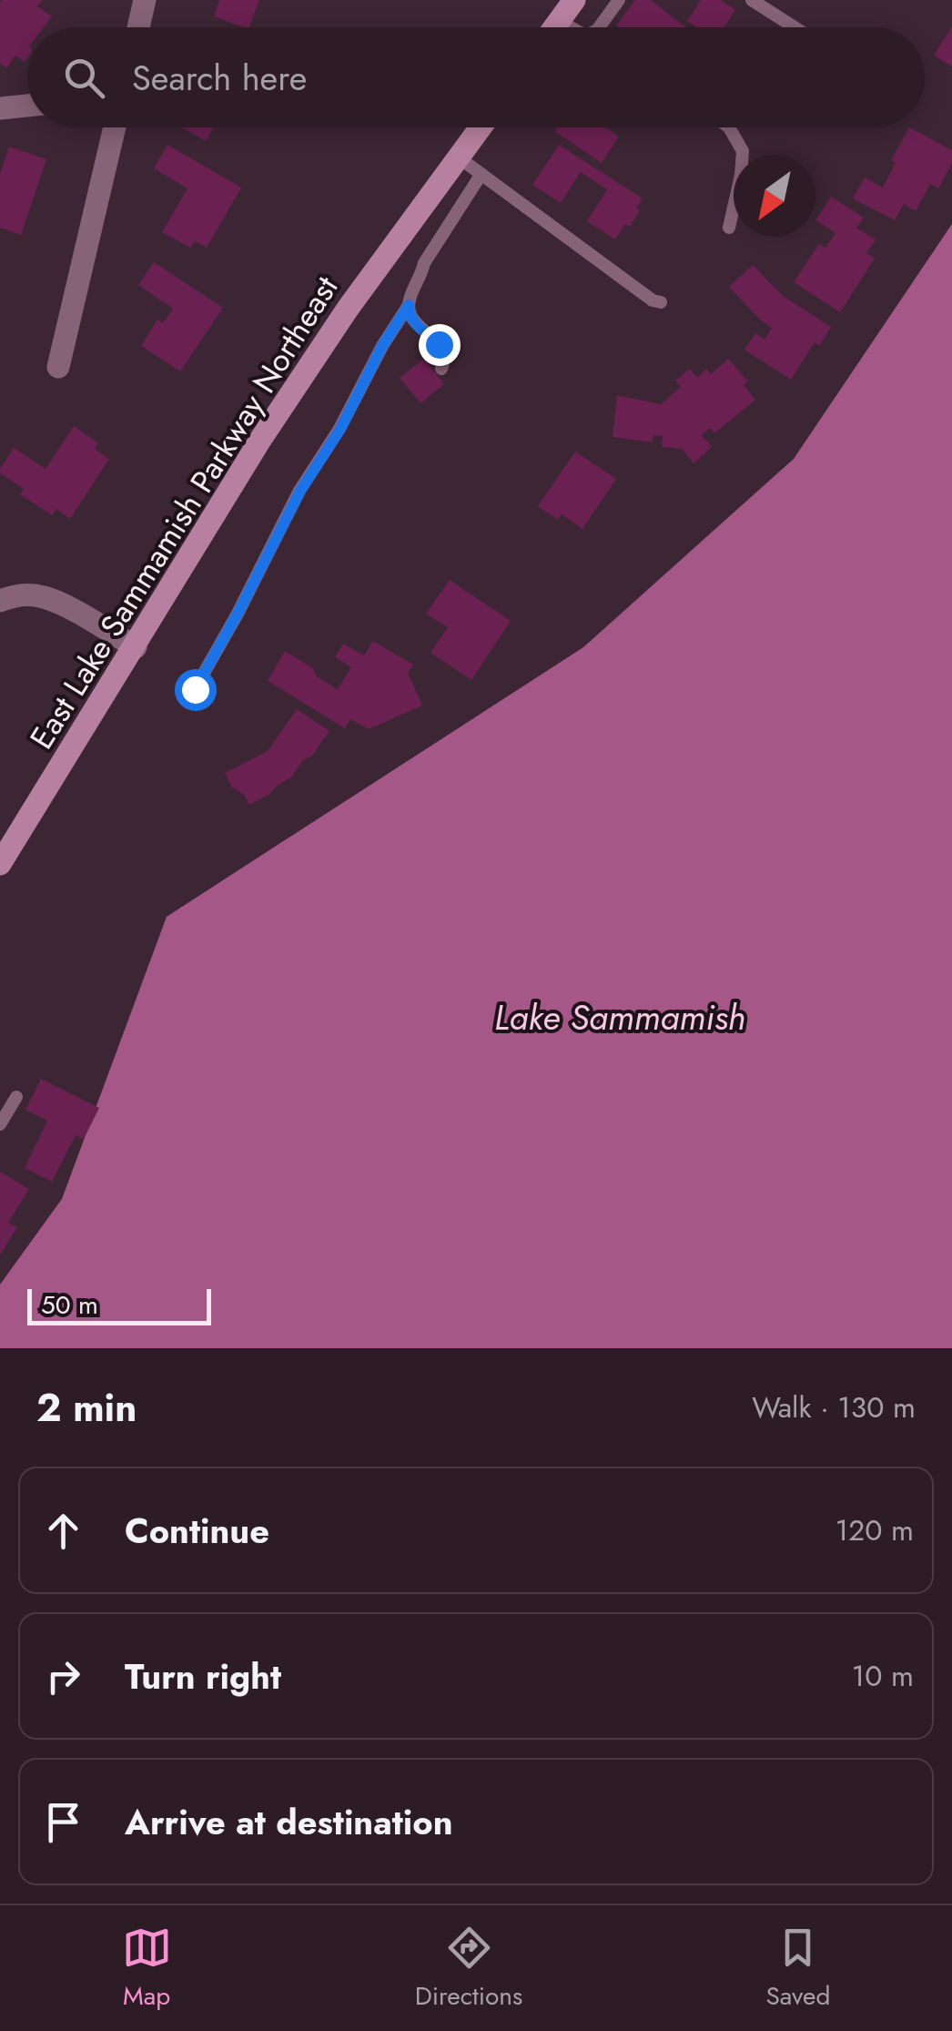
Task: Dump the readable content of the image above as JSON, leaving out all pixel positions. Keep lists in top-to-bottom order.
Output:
{
  "streets": {
    "main road": ["East Lake Sammamish Parkway Northeast"]
  },
  "water": ["Lake Sammamish"],
  "scale_bar": "50 m",
  "north": "bottom left",
  "page": {
    "search": "Search here",
    "scale": "50 m",
    "heading": ["2 min", "Walk · 130 m"],
    "list": [
      ["Continue", "120 m"],
      ["Turn right", "10 m"],
      "Arrive at destination"
    ],
    "nav": ["Map", "Directions", "Saved"]
  }
}
